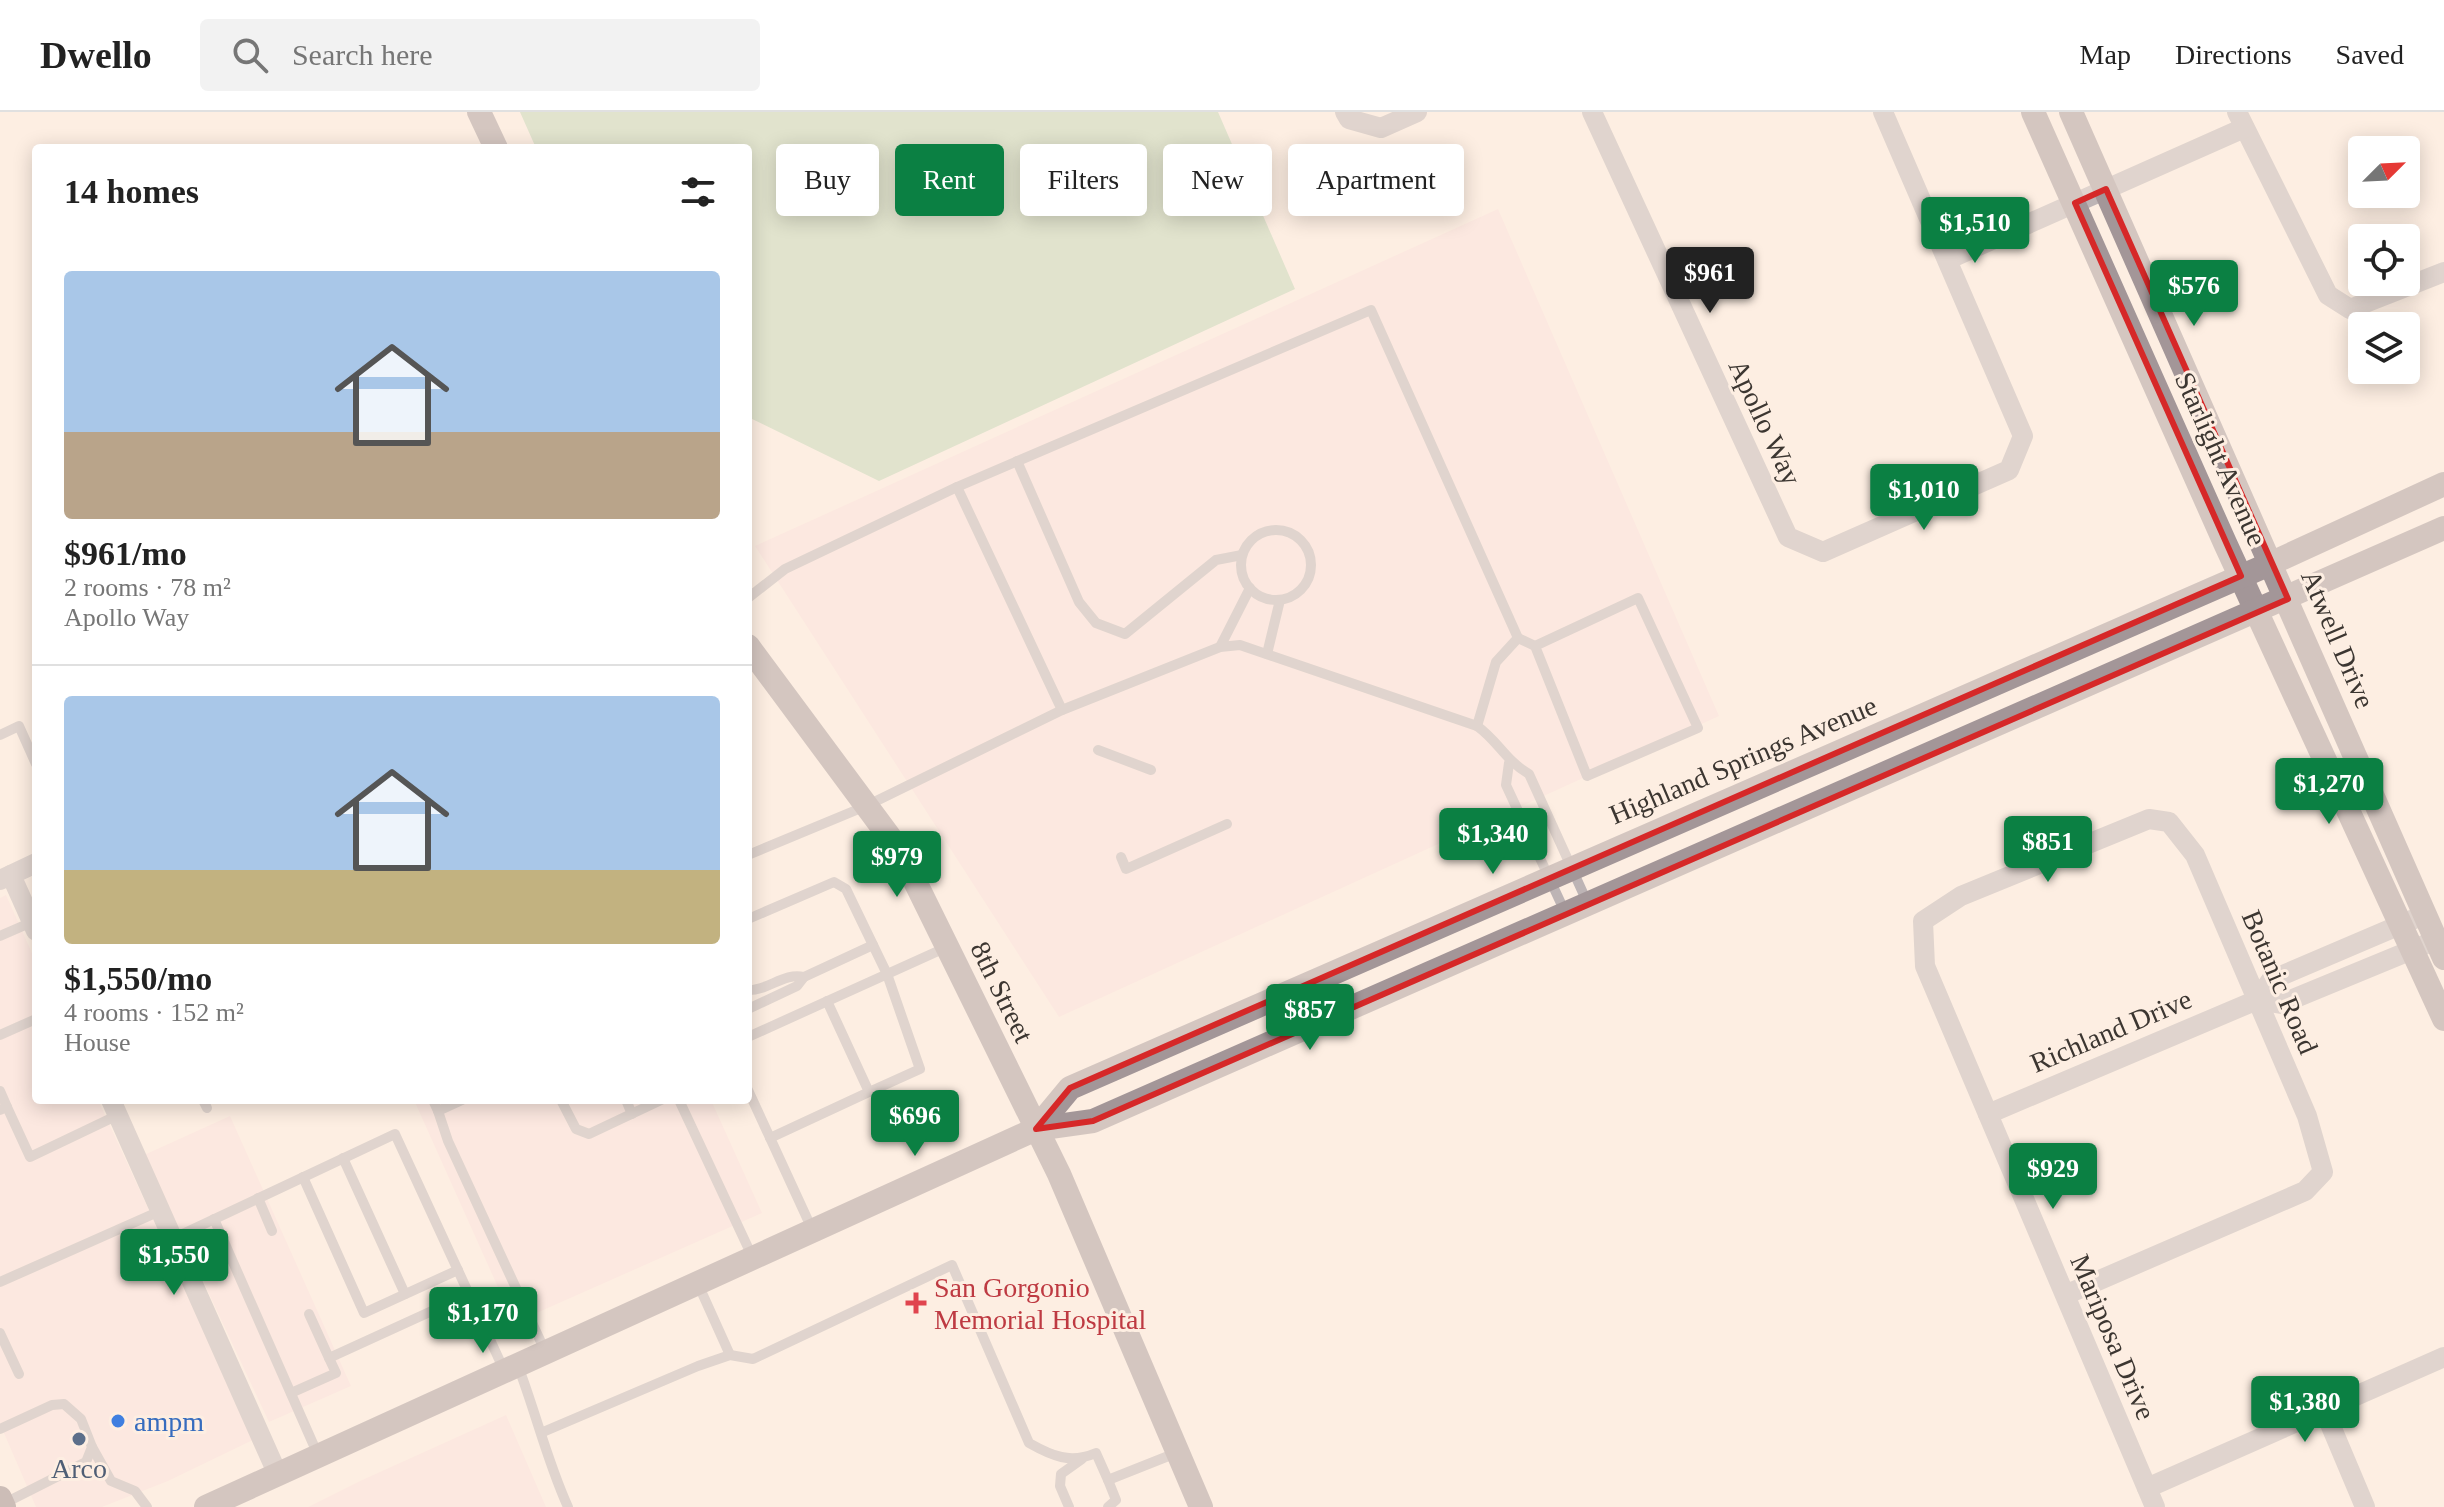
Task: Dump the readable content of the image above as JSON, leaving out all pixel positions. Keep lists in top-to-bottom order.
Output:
{
  "streets": {
    "main road": [
      "Starlight Avenue",
      "Atwell Drive",
      "Highland Springs Avenue",
      "8th Street"
    ],
    "street": [
      "Apollo Way",
      "Botanic Road",
      "Richland Drive",
      "Mariposa Drive"
    ]
  },
  "crossings": [
    ["Starlight Avenue", "Atwell Drive"],
    ["Starlight Avenue", "Highland Springs Avenue"],
    ["Atwell Drive", "Highland Springs Avenue"],
    ["Atwell Drive", "Richland Drive"],
    ["Highland Springs Avenue", "8th Street"],
    ["Botanic Road", "Richland Drive"],
    ["Botanic Road", "Mariposa Drive"],
    ["Richland Drive", "Mariposa Drive"]
  ],
  "places": {
    "health": ["San Gorgonio Memorial Hospital"],
    "other": ["ampm", "Arco"]
  },
  "north": "top right",
  "page": {
    "header": "Dwello",
    "search": "Search here",
    "nav": ["Map", "Directions", "Saved"],
    "chip": [
      "Buy",
      "Rent",
      "Filters",
      "New",
      "Apartment"
    ],
    "heading": "14 homes",
    "price": [
      "$1,510",
      "$961",
      "$576",
      "$1,010",
      "$1,270",
      "$1,340",
      "$851",
      "$979",
      "$857",
      "$696",
      "$929",
      "$1,550",
      "$1,170",
      "$1,380"
    ],
    "list": [
      {
        "name": "$961/mo",
        "note": "2 rooms · 78 m² · Apollo Way"
      },
      {
        "name": "$1,550/mo",
        "note": "4 rooms · 152 m² · House"
      }
    ]
  }
}
